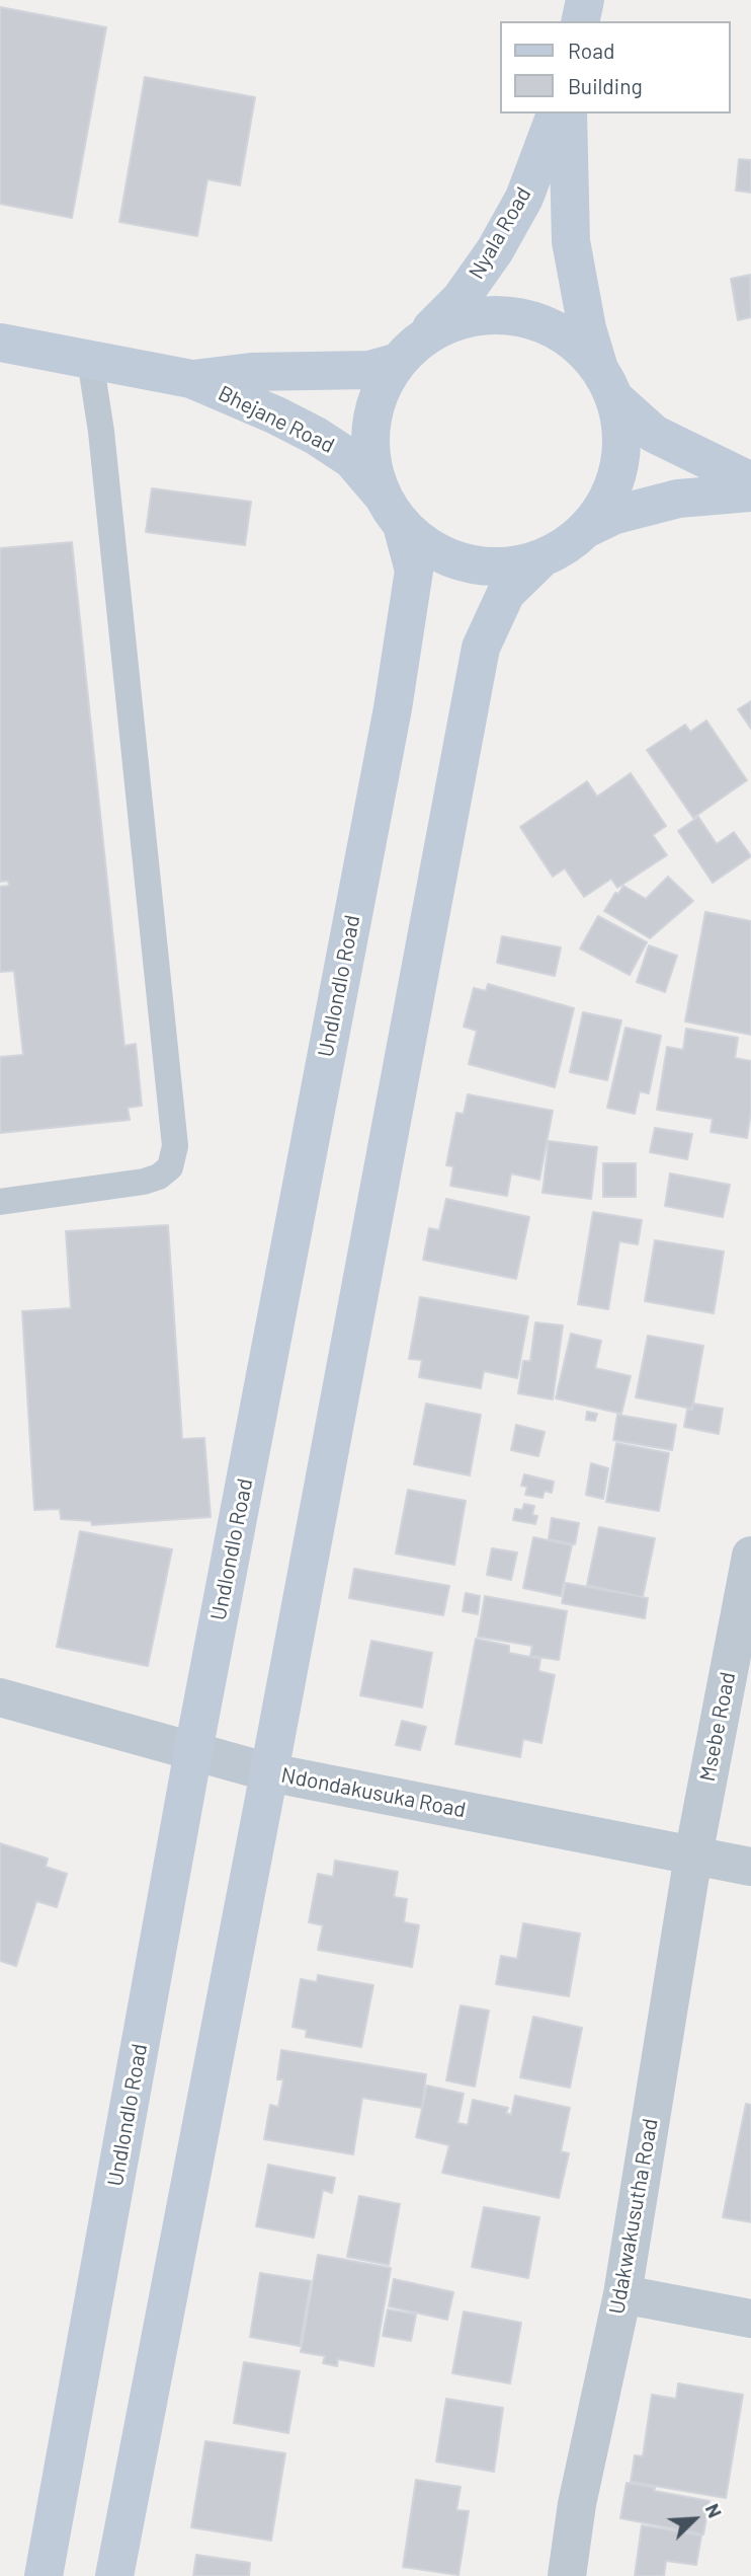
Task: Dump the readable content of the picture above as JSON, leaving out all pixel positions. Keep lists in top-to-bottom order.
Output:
{
  "streets": {
    "main road": ["Nyala Road", "Bhejane Road", "Undlondlo Road"],
    "street": ["Msebe Road", "Ndondakusuka Road", "Udakwakusutha Road"]
  },
  "crossings": [
    ["Nyala Road", "Bhejane Road"],
    ["Nyala Road", "Undlondlo Road"],
    ["Bhejane Road", "Undlondlo Road"],
    ["Undlondlo Road", "Ndondakusuka Road"],
    ["Msebe Road", "Ndondakusuka Road"],
    ["Msebe Road", "Udakwakusutha Road"],
    ["Ndondakusuka Road", "Udakwakusutha Road"]
  ],
  "legend": ["Road", "Building"],
  "north": "top right"
}
